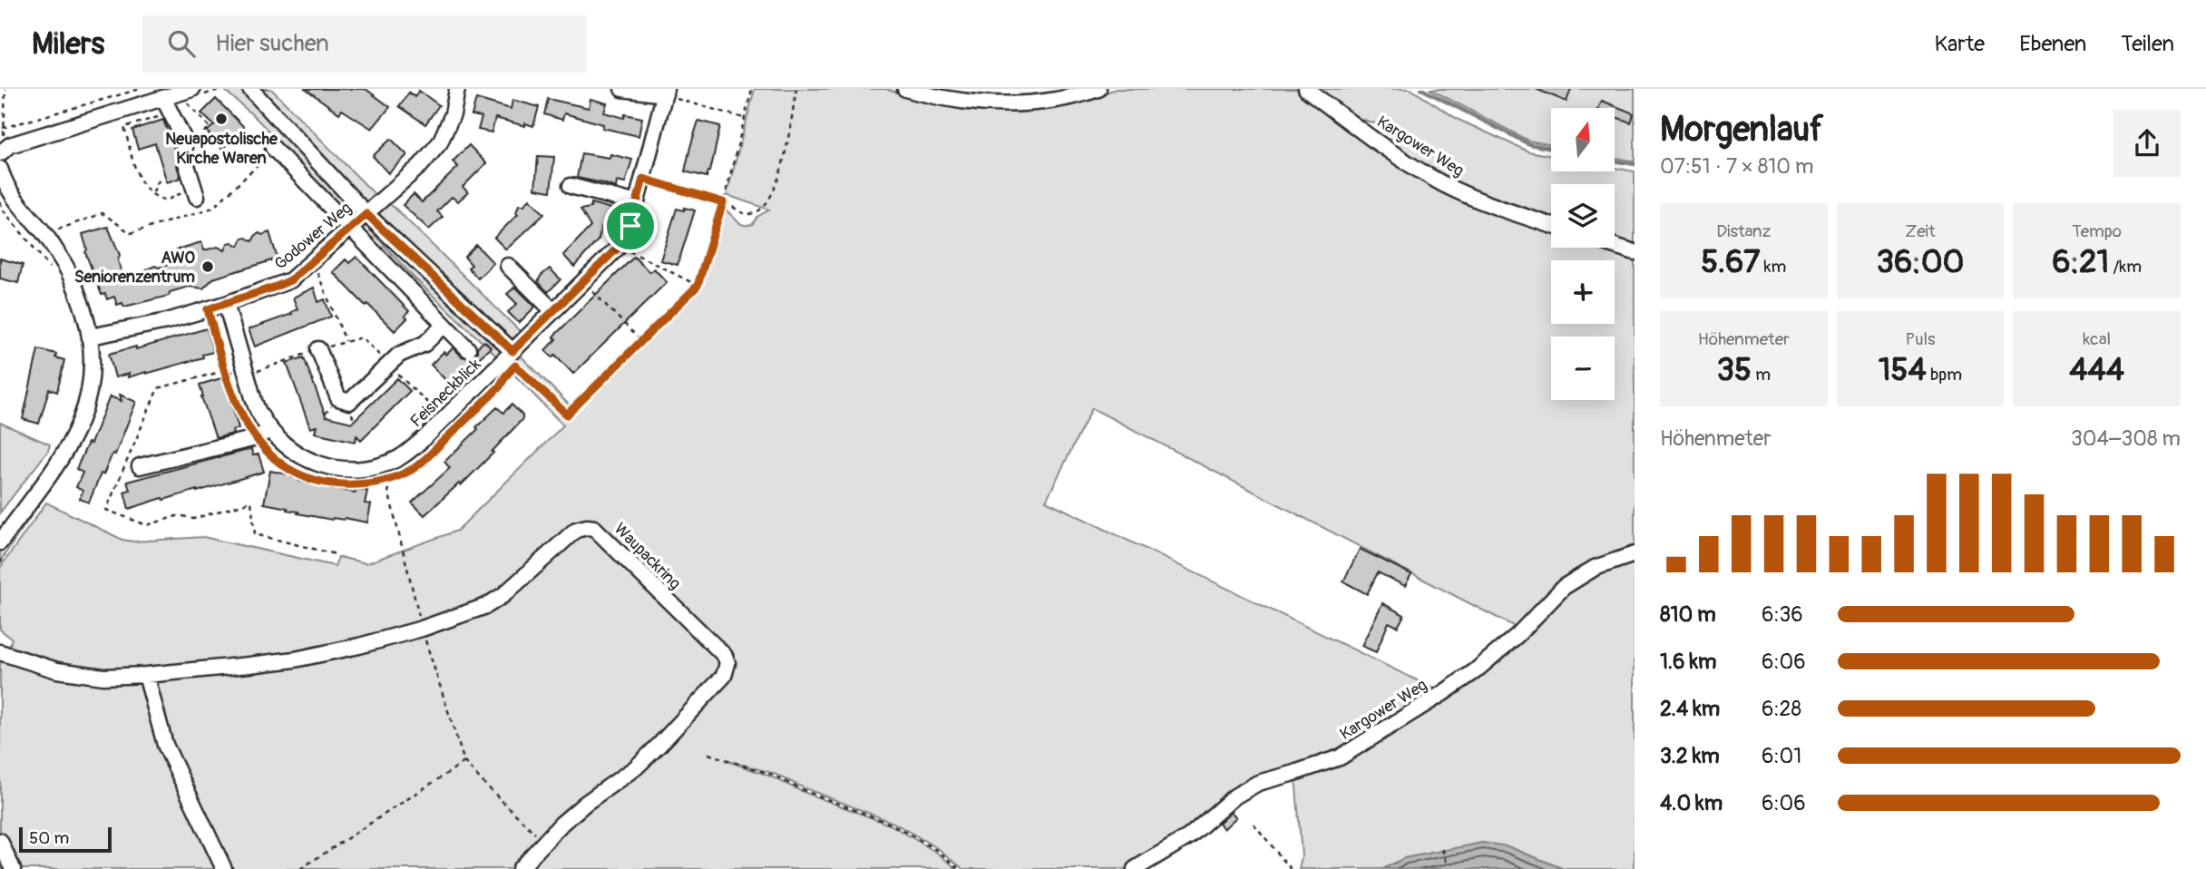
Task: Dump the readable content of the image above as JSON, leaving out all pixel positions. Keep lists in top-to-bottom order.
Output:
{
  "streets": {
    "street": [
      "Kargower Weg",
      "Godower Weg",
      "Feisneckblick",
      "Waupackring"
    ]
  },
  "crossings": [
    ["Godower Weg", "Feisneckblick"]
  ],
  "places": ["Neuapostolische Kirche Waren", "AWO Seniorenzentrum"],
  "scale_bar": "50 m",
  "north": "top",
  "page": {
    "header": "Milers",
    "search": "Hier suchen",
    "nav": ["Karte", "Ebenen", "Teilen"],
    "heading": ["Morgenlauf", "07:51 · 7 × 810 m"],
    "map_buttons": ["+", "−"],
    "stats": [
      ["Distanz", "5.67 km"],
      ["Zeit", "36:00"],
      ["Tempo", "6:21 /km"],
      ["Höhenmeter", "35 m"],
      ["Puls", "154 bpm"],
      ["kcal", "444"]
    ],
    "chart": ["Höhenmeter", "304–308 m"],
    "list": [
      {
        "name": "810 m",
        "note": "6:36"
      },
      {
        "name": "1.6 km",
        "note": "6:06"
      },
      {
        "name": "2.4 km",
        "note": "6:28"
      },
      {
        "name": "3.2 km",
        "note": "6:01"
      },
      {
        "name": "4.0 km",
        "note": "6:06"
      }
    ],
    "scale": "50 m"
  }
}
